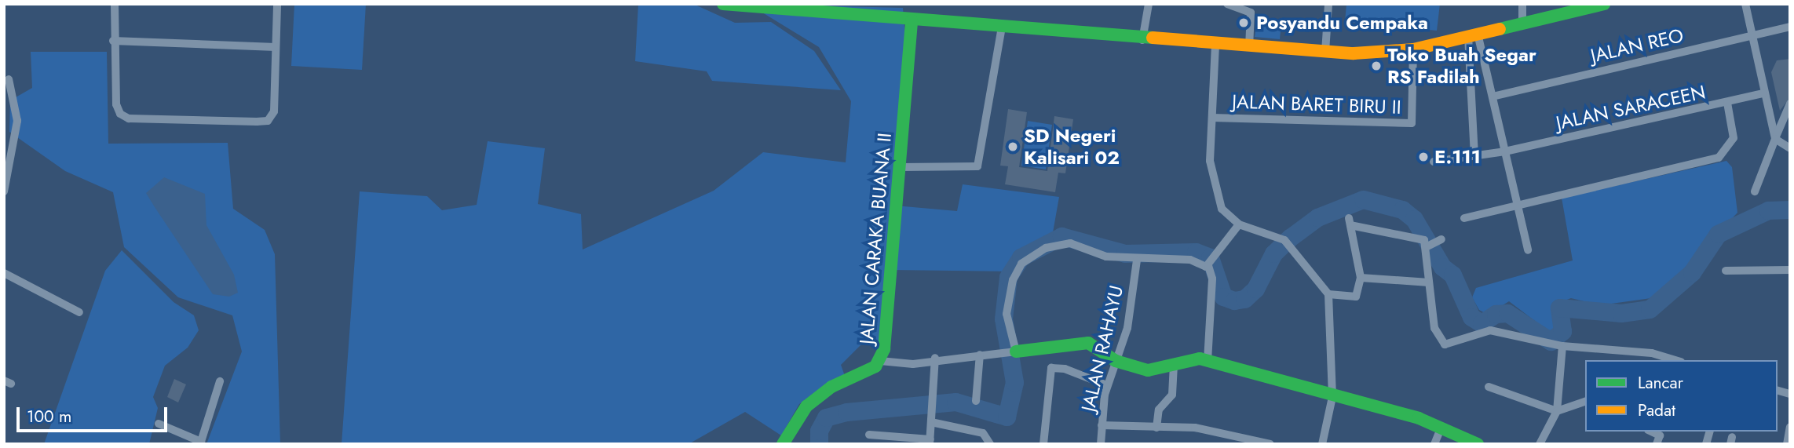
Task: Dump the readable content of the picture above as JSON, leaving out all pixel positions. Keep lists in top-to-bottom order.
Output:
{
  "streets": {
    "street": [
      "JALAN REO",
      "JALAN BARET BIRU II",
      "JALAN SARACEEN",
      "JALAN CARAKA BUANA II",
      "JALAN RAHAYU"
    ]
  },
  "places": [
    "Posyandu Cempaka",
    "Toko Buah Segar RS Fadilah",
    "SD Negeri Kalisari 02",
    "E.111"
  ],
  "legend": ["Lancar", "Padat"],
  "scale_bar": "100 m"
}
